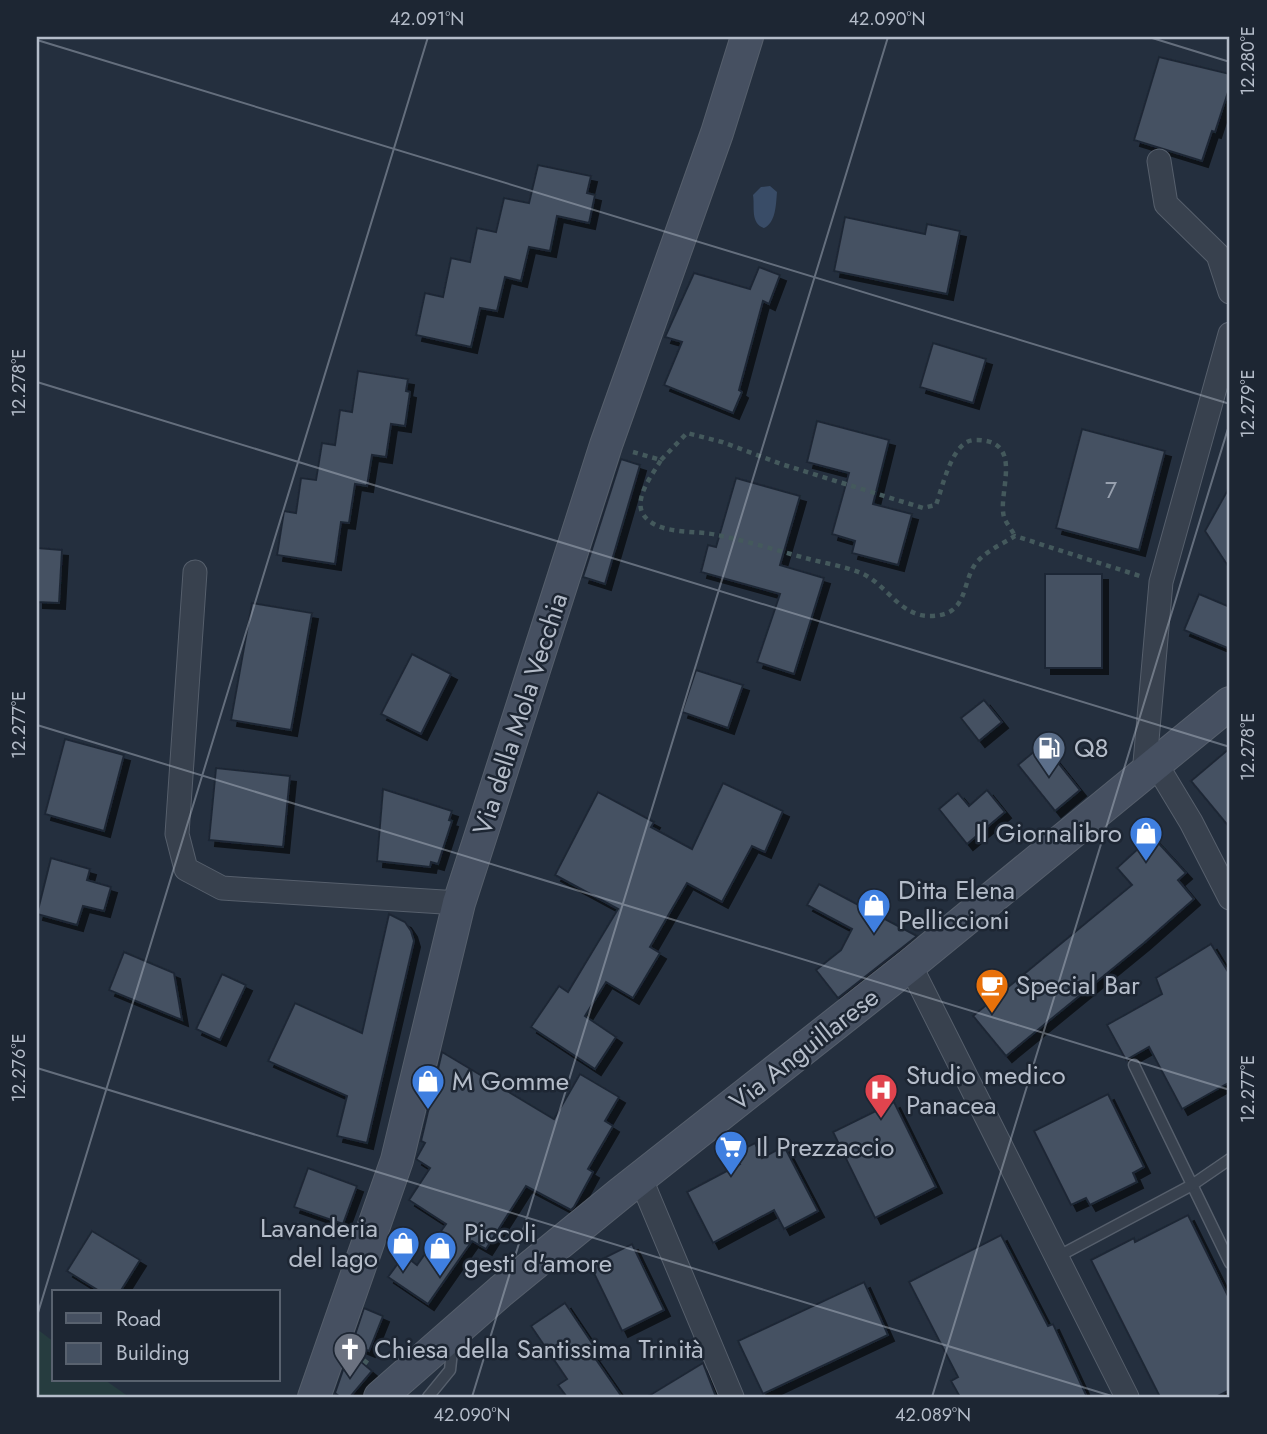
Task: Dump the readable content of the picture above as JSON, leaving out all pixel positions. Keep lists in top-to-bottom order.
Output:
{
  "streets": {
    "street": ["Via della Mola Vecchia", "Via Anguillarese"]
  },
  "places": {
    "fuel station": ["Q8"],
    "shop": [
      "Il Giornalibro",
      "Ditta Elena Pelliccioni",
      "M Gomme",
      "Lavanderia del lago",
      "Piccoli gesti d'amore"
    ],
    "cafe": ["Special Bar"],
    "hospital": ["Studio medico Panacea"],
    "supermarket": ["Il Prezzaccio"],
    "church": ["Chiesa della Santissima Trinità"]
  },
  "house_numbers": ["7"],
  "legend": ["Road", "Building"],
  "coordinates": [
    "42.091°N",
    "42.090°N",
    "12.280°E",
    "12.278°E",
    "12.279°E",
    "12.277°E",
    "12.276°E",
    "42.089°N"
  ]
}
